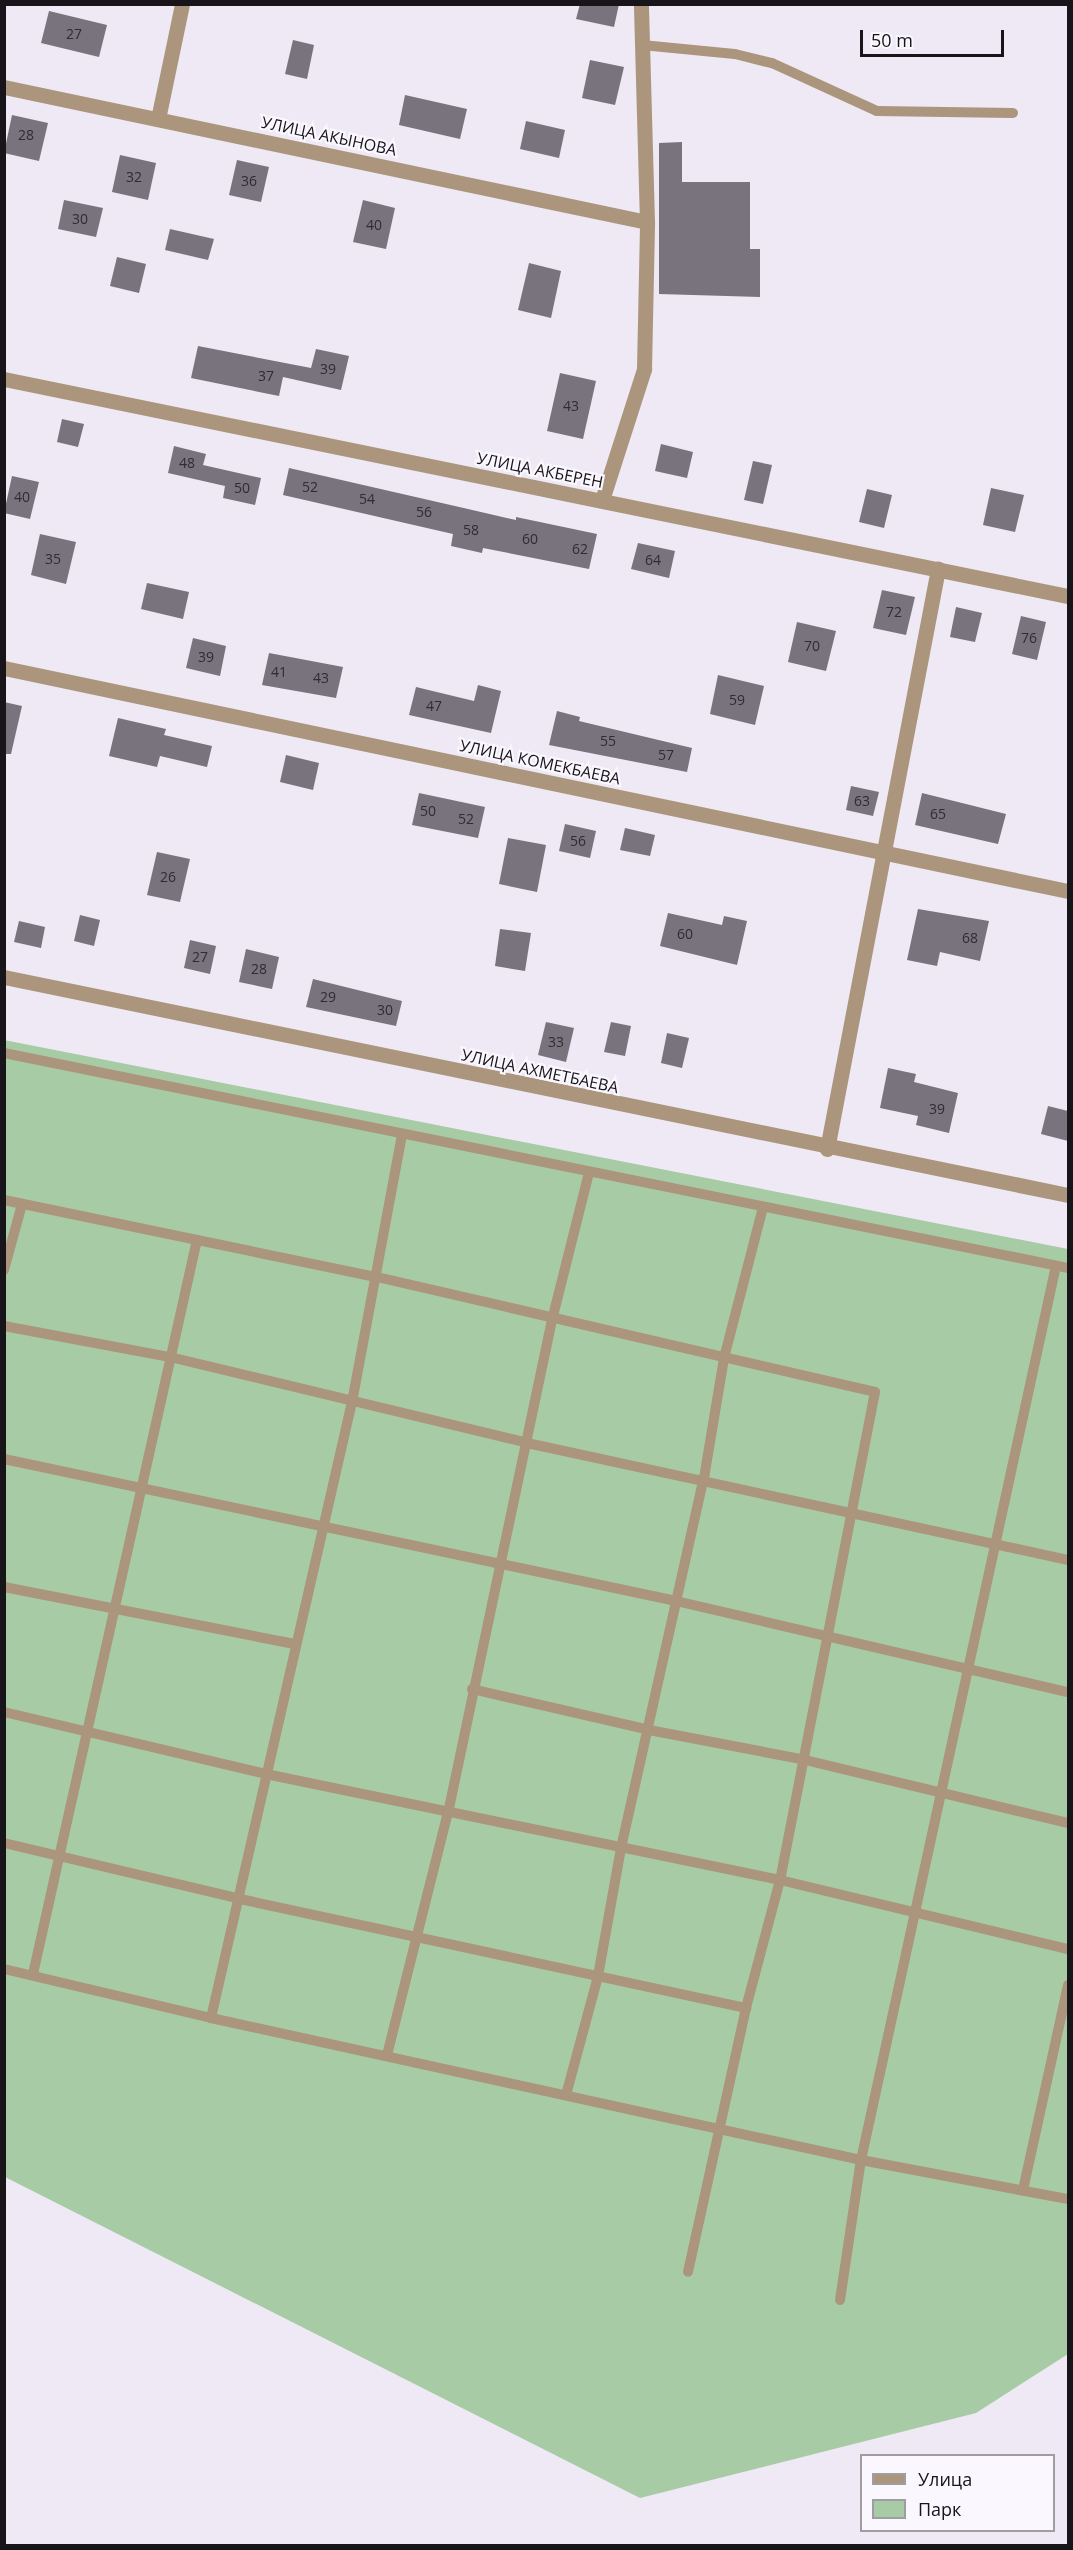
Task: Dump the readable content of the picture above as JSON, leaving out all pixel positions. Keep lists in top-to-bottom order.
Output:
{
  "streets": {
    "street": [
      "УЛИЦА АКЫНОВА",
      "УЛИЦА АКБЕРЕН",
      "УЛИЦА КОМЕКБАЕВА",
      "УЛИЦА АХМЕТБАЕВА"
    ]
  },
  "house_numbers": [
    "27",
    "28",
    "32",
    "36",
    "30",
    "40",
    "39",
    "37",
    "43",
    "48",
    "52",
    "50",
    "40",
    "54",
    "56",
    "58",
    "60",
    "62",
    "35",
    "64",
    "72",
    "76",
    "70",
    "39",
    "41",
    "43",
    "59",
    "47",
    "55",
    "57",
    "63",
    "50",
    "65",
    "52",
    "56",
    "26",
    "60",
    "68",
    "27",
    "28",
    "29",
    "30",
    "33",
    "39"
  ],
  "legend": ["Улица", "Парк"],
  "scale_bar": "50 m"
}
